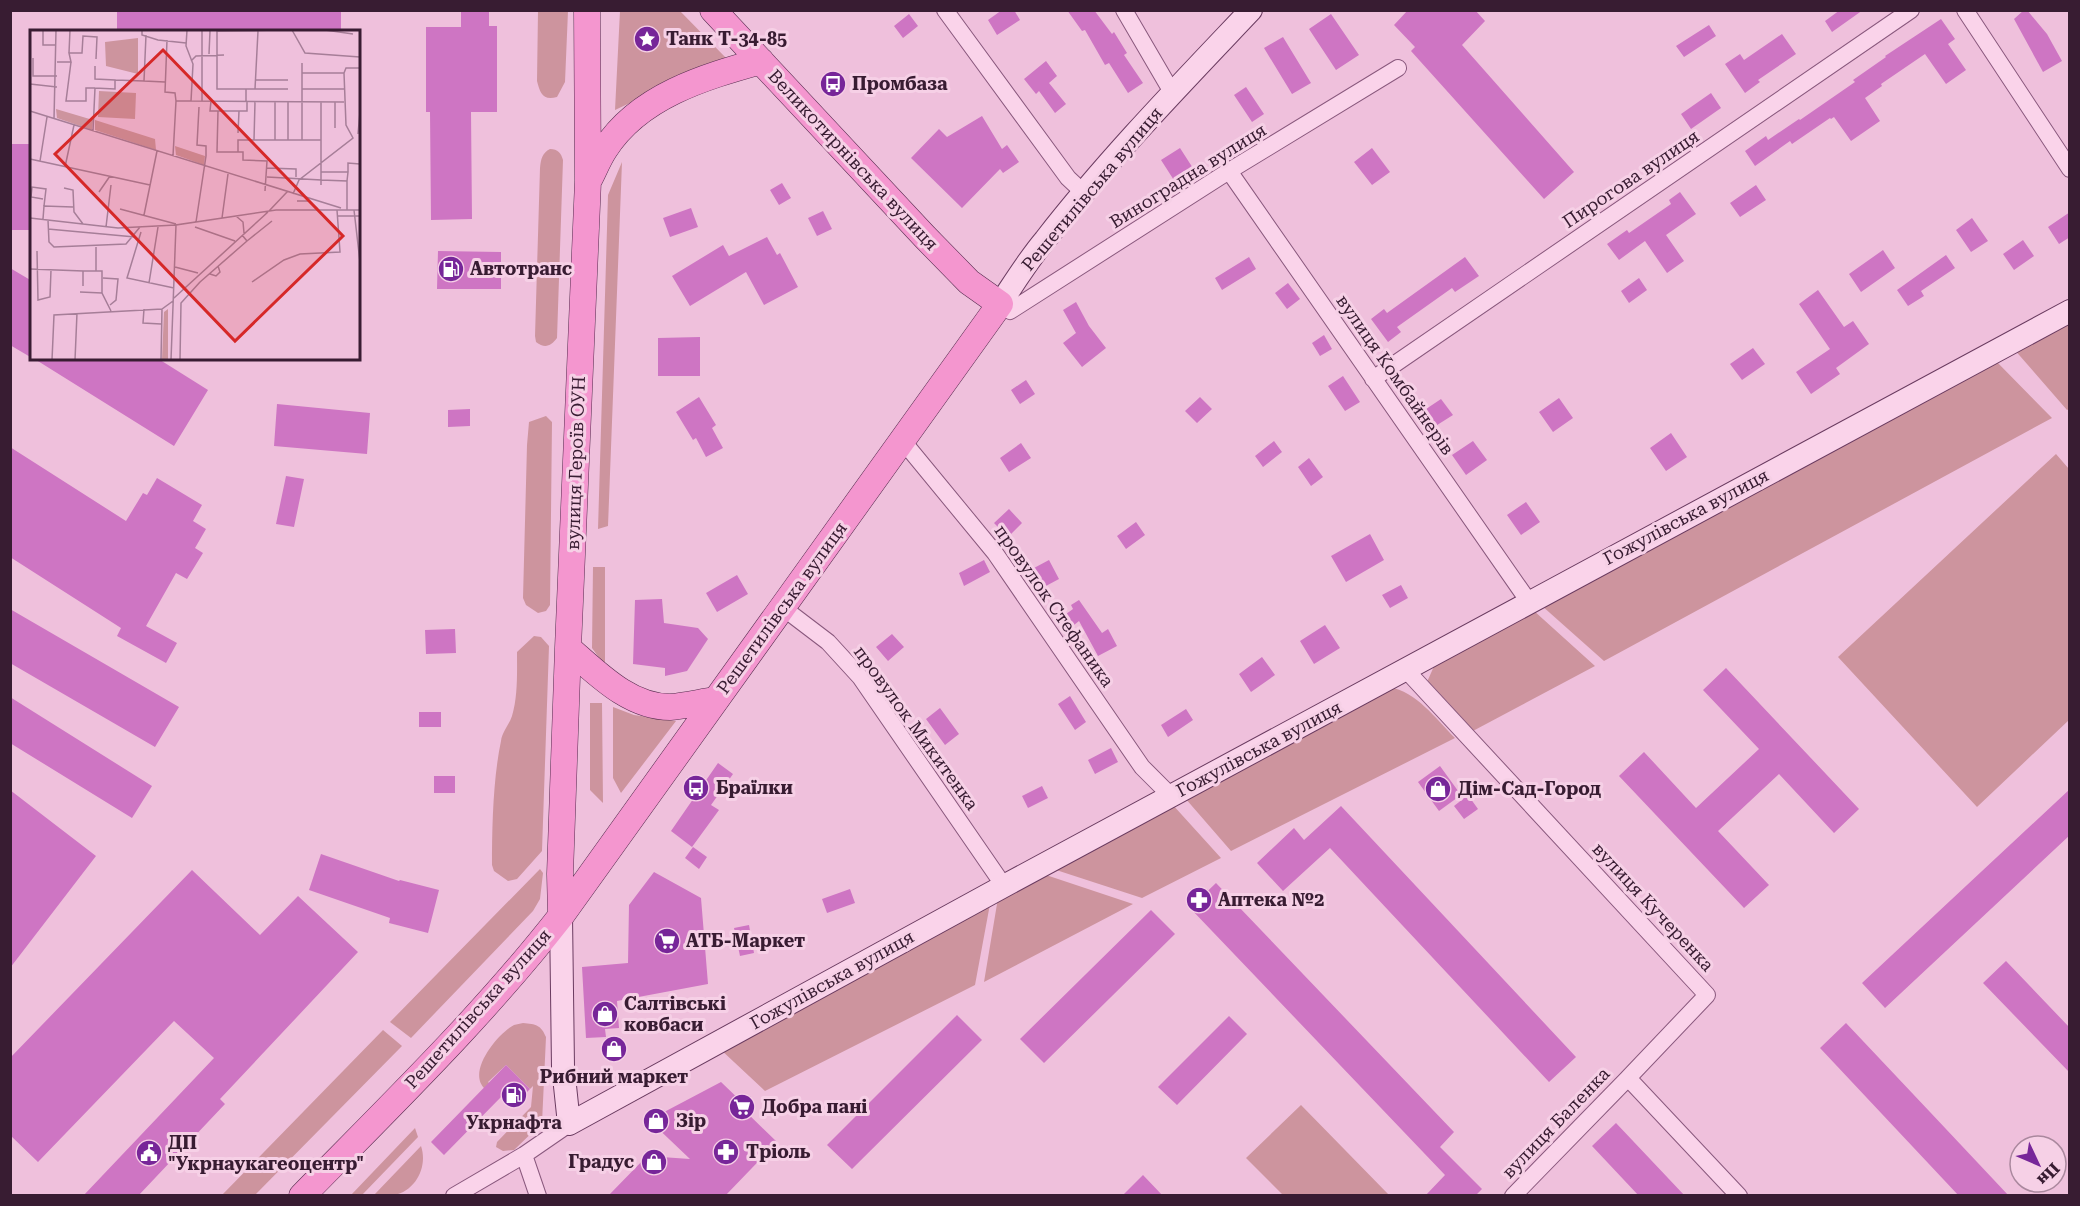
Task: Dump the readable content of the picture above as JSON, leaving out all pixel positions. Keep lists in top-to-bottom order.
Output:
{
  "streets": {
    "main road": ["Великотирнівська вулиця", "Решетилівська вулиця", "вулиця Героїв ОУН"],
    "street": [
      "Виноградна вулиця",
      "Пирогова вулиця",
      "вулиця Комбайнерів",
      "Гожулівська вулиця",
      "провулок Стефаника",
      "провулок Микитенка",
      "вулиця Кучеренка",
      "вулиця Баленка"
    ]
  },
  "crossings": [
    ["Великотирнівська вулиця", "Виноградна вулиця"],
    ["Великотирнівська вулиця", "Решетилівська вулиця"],
    ["Виноградна вулиця", "Решетилівська вулиця"],
    ["Виноградна вулиця", "вулиця Комбайнерів"],
    ["Пирогова вулиця", "вулиця Комбайнерів"],
    ["Решетилівська вулиця", "вулиця Героїв ОУН"],
    ["Решетилівська вулиця", "провулок Стефаника"],
    ["Решетилівська вулиця", "провулок Микитенка"],
    ["вулиця Комбайнерів", "Гожулівська вулиця"],
    ["Гожулівська вулиця", "провулок Стефаника"],
    ["Гожулівська вулиця", "провулок Микитенка"],
    ["Гожулівська вулиця", "вулиця Кучеренка"],
    ["вулиця Кучеренка", "вулиця Баленка"]
  ],
  "places": {
    "place": ["Танк Т-34-85"],
    "bus stop": ["Промбаза", "Браїлки"],
    "fuel station": ["Автотранс", "Укрнафта"],
    "shop": [
      "Дім-Сад-Город",
      "Салтівські ковбаси",
      "Рибний маркет",
      "Зір",
      "Градус"
    ],
    "pharmacy": ["Аптека №2", "Тріоль"],
    "supermarket": ["АТБ-Маркет", "Добра пані"],
    "public building": ["ДП \"Укрнаукагеоцентр\""]
  },
  "north": "bottom right"
}
